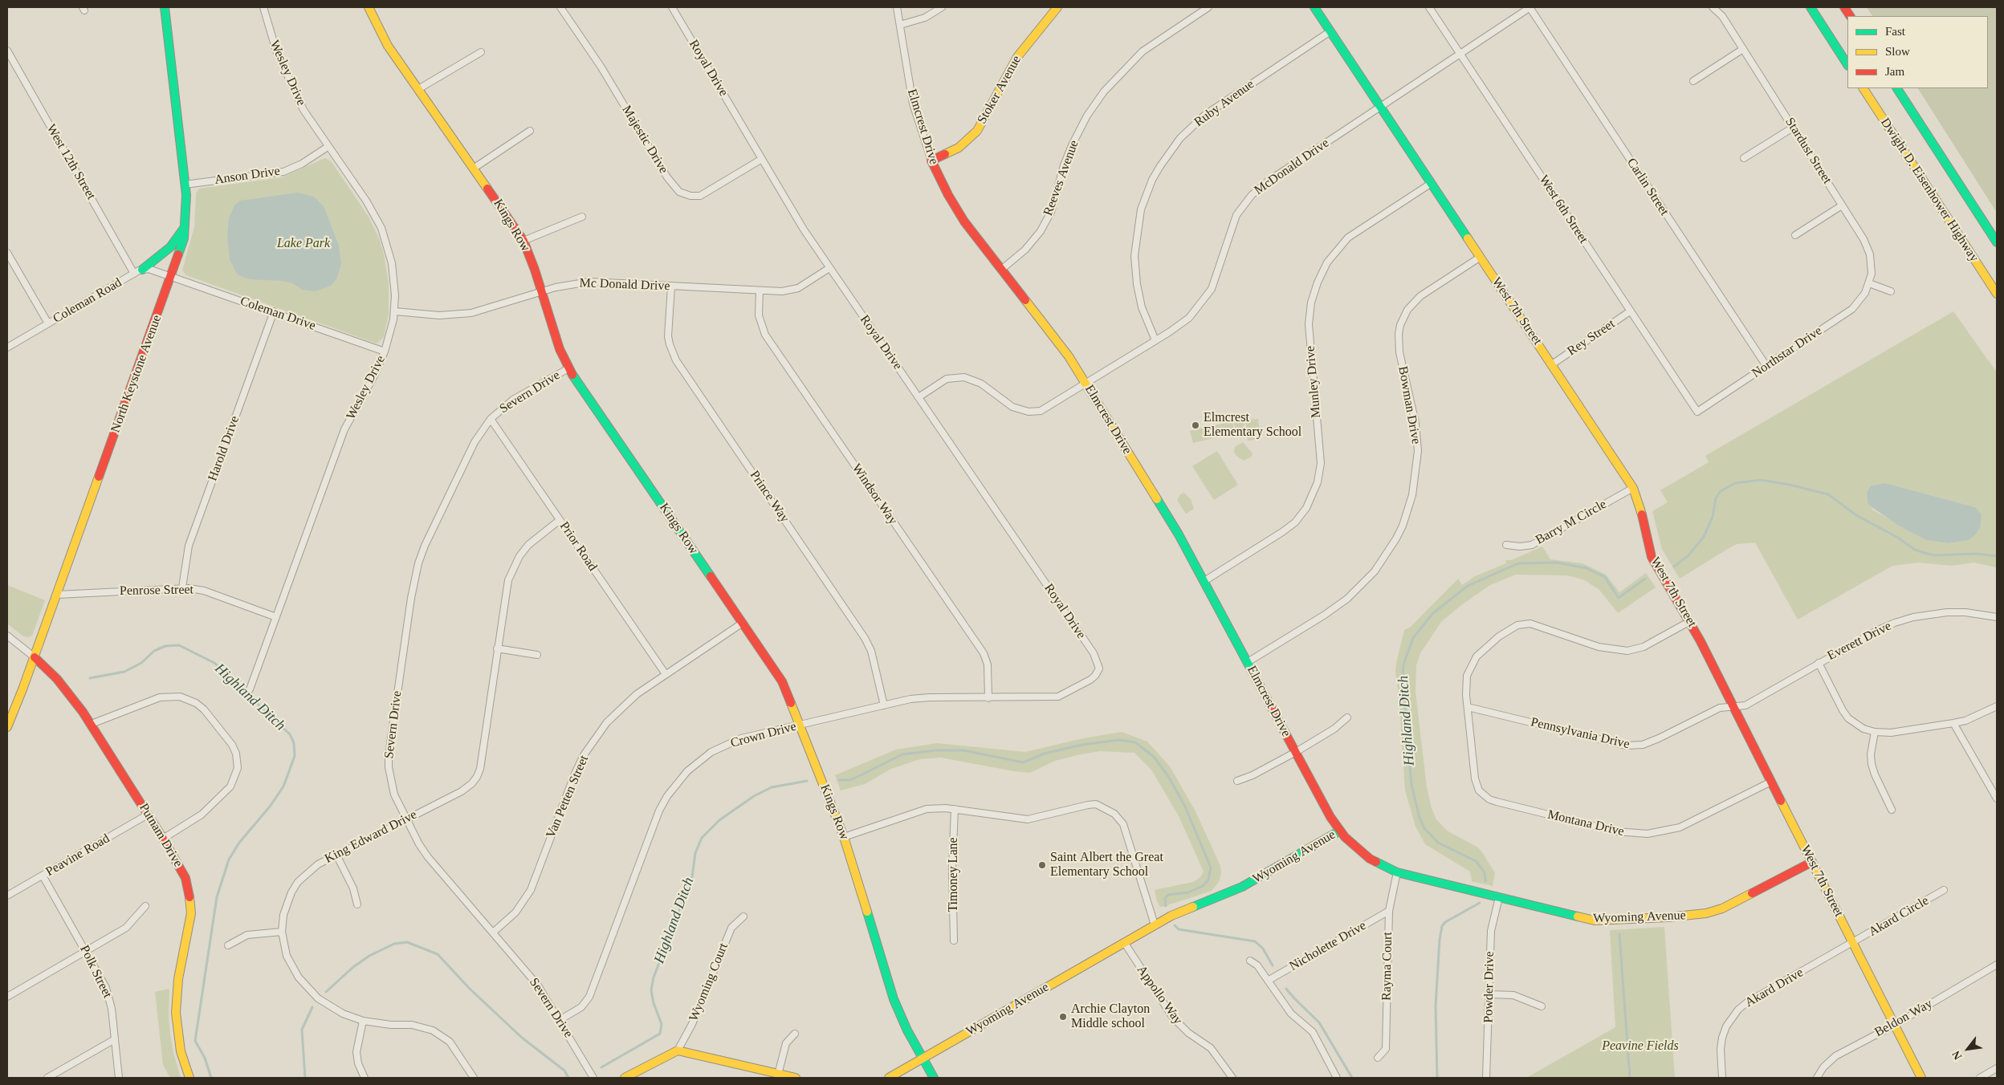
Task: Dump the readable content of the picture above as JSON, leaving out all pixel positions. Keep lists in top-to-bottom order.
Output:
{
  "streets": {
    "main road": [
      "Stoker Avenue",
      "Elmcrest Drive",
      "Dwight D. Eisenhower Highway",
      "Kings Row",
      "West 7th Street",
      "North Keystone Avenue",
      "Putnam Drive",
      "Wyoming Avenue"
    ],
    "street": [
      "Royal Drive",
      "Wesley Drive",
      "Ruby Avenue",
      "Majestic Drive",
      "Stardust Street",
      "West 12th Street",
      "McDonald Drive",
      "Anson Drive",
      "Reeves Avenue",
      "Carlin Street",
      "West 6th Street",
      "Mc Donald Drive",
      "Coleman Road",
      "Coleman Drive",
      "Rey Street",
      "Northstar Drive",
      "Munley Drive",
      "Severn Drive",
      "Bowman Drive",
      "Harold Drive",
      "Windsor Way",
      "Prince Way",
      "Barry M Circle",
      "Prior Road",
      "Penrose Street",
      "Everett Drive",
      "Pennsylvania Drive",
      "Crown Drive",
      "Van Petten Street",
      "Montana Drive",
      "King Edward Drive",
      "Peavine Road",
      "Timoney Lane",
      "Akard Circle",
      "Nicholette Drive",
      "Rayma Court",
      "Polk Street",
      "Wyoming Court",
      "Powder Drive",
      "Akard Drive",
      "Appollo Way",
      "Beldon Way"
    ]
  },
  "crossings": [
    ["Royal Drive", "Majestic Drive"],
    ["Royal Drive", "McDonald Drive"],
    ["Royal Drive", "Mc Donald Drive"],
    ["Royal Drive", "Crown Drive"],
    ["Wesley Drive", "Anson Drive"],
    ["Wesley Drive", "Mc Donald Drive"],
    ["Wesley Drive", "Coleman Drive"],
    ["Wesley Drive", "Penrose Street"],
    ["Stoker Avenue", "Elmcrest Drive"],
    ["Ruby Avenue", "McDonald Drive"],
    ["Ruby Avenue", "West 7th Street"],
    ["Elmcrest Drive", "McDonald Drive"],
    ["Elmcrest Drive", "Reeves Avenue"],
    ["Elmcrest Drive", "Munley Drive"],
    ["Elmcrest Drive", "Bowman Drive"],
    ["Elmcrest Drive", "Wyoming Avenue"],
    ["Stardust Street", "Northstar Drive"],
    ["West 12th Street", "Coleman Road"],
    ["McDonald Drive", "Carlin Street"],
    ["McDonald Drive", "West 6th Street"],
    ["McDonald Drive", "West 7th Street"],
    ["Anson Drive", "North Keystone Avenue"],
    ["Carlin Street", "Northstar Drive"],
    ["West 6th Street", "Rey Street"],
    ["West 6th Street", "Northstar Drive"],
    ["Kings Row", "Mc Donald Drive"],
    ["Kings Row", "Severn Drive"],
    ["Kings Row", "Crown Drive"],
    ["Kings Row", "Van Petten Street"],
    ["Kings Row", "Wyoming Avenue"],
    ["Mc Donald Drive", "Windsor Way"],
    ["Mc Donald Drive", "Prince Way"],
    ["West 7th Street", "Rey Street"],
    ["West 7th Street", "Munley Drive"],
    ["West 7th Street", "Bowman Drive"],
    ["West 7th Street", "Barry M Circle"],
    ["West 7th Street", "Everett Drive"],
    ["West 7th Street", "Pennsylvania Drive"],
    ["West 7th Street", "Montana Drive"],
    ["West 7th Street", "Wyoming Avenue"],
    ["West 7th Street", "Akard Circle"],
    ["West 7th Street", "Akard Drive"],
    ["West 7th Street", "Beldon Way"],
    ["Coleman Drive", "North Keystone Avenue"],
    ["Coleman Drive", "Harold Drive"],
    ["North Keystone Avenue", "Penrose Street"],
    ["North Keystone Avenue", "Putnam Drive"],
    ["Severn Drive", "Prior Road"],
    ["Severn Drive", "Crown Drive"],
    ["Severn Drive", "Van Petten Street"],
    ["Severn Drive", "King Edward Drive"],
    ["Harold Drive", "Penrose Street"],
    ["Windsor Way", "Crown Drive"],
    ["Prince Way", "Crown Drive"],
    ["Prior Road", "Van Petten Street"],
    ["Prior Road", "King Edward Drive"],
    ["Everett Drive", "Pennsylvania Drive"],
    ["Pennsylvania Drive", "Montana Drive"],
    ["Putnam Drive", "Peavine Road"],
    ["Peavine Road", "Polk Street"],
    ["Wyoming Avenue", "Rayma Court"],
    ["Wyoming Avenue", "Powder Drive"],
    ["Wyoming Avenue", "Appollo Way"],
    ["Akard Circle", "Akard Drive"],
    ["Nicholette Drive", "Rayma Court"]
  ],
  "water": ["Highland Ditch"],
  "parks": ["Lake Park", "Peavine Fields"],
  "places": ["Elmcrest Elementary School", "Saint Albert the Great Elementary School", "Archie Clayton Middle school"],
  "legend": ["Fast", "Slow", "Jam"],
  "north": "bottom left"
}
